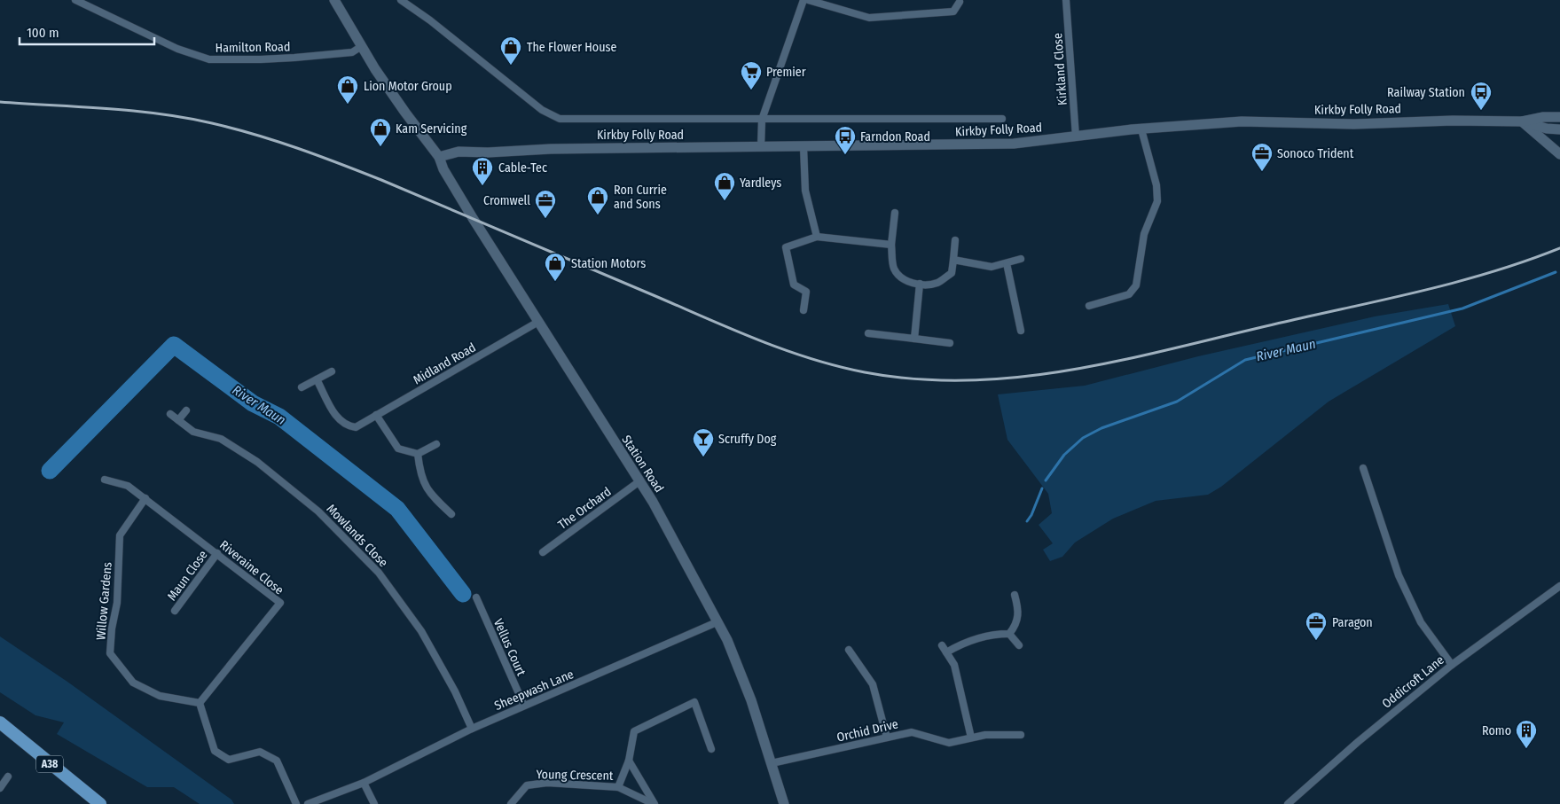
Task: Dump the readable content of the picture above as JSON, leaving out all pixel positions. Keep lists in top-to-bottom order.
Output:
{
  "streets": {
    "highway": ["A38"],
    "main road": ["Kirkby Folly Road", "Station Road"],
    "street": [
      "Hamilton Road",
      "Kirkland Close",
      "Midland Road",
      "The Orchard",
      "Mowlands Close",
      "Riveraine Close",
      "Maun Close",
      "Willow Gardens",
      "Vellus Court",
      "Oddicroft Lane",
      "Sheepwash Lane",
      "Orchid Drive",
      "Young Crescent"
    ]
  },
  "crossings": [
    ["Hamilton Road", "Station Road"],
    ["Kirkland Close", "Kirkby Folly Road"],
    ["Kirkby Folly Road", "Station Road"],
    ["Midland Road", "Station Road"],
    ["Station Road", "The Orchard"],
    ["Station Road", "Sheepwash Lane"],
    ["Station Road", "Orchid Drive"],
    ["Mowlands Close", "Sheepwash Lane"],
    ["Riveraine Close", "Maun Close"],
    ["Riveraine Close", "Willow Gardens"],
    ["Vellus Court", "Sheepwash Lane"]
  ],
  "water": ["River Maun"],
  "places": {
    "shop": [
      "The Flower House",
      "Lion Motor Group",
      "Kam Servicing",
      "Yardleys",
      "Ron Currie and Sons",
      "Station Motors"
    ],
    "supermarket": ["Premier"],
    "bus stop": ["Railway Station", "Farndon Road"],
    "office": ["Sonoco Trident", "Cromwell", "Paragon"],
    "building": ["Cable-Tec", "Romo"],
    "bar": ["Scruffy Dog"]
  },
  "scale_bar": "100 m"
}
